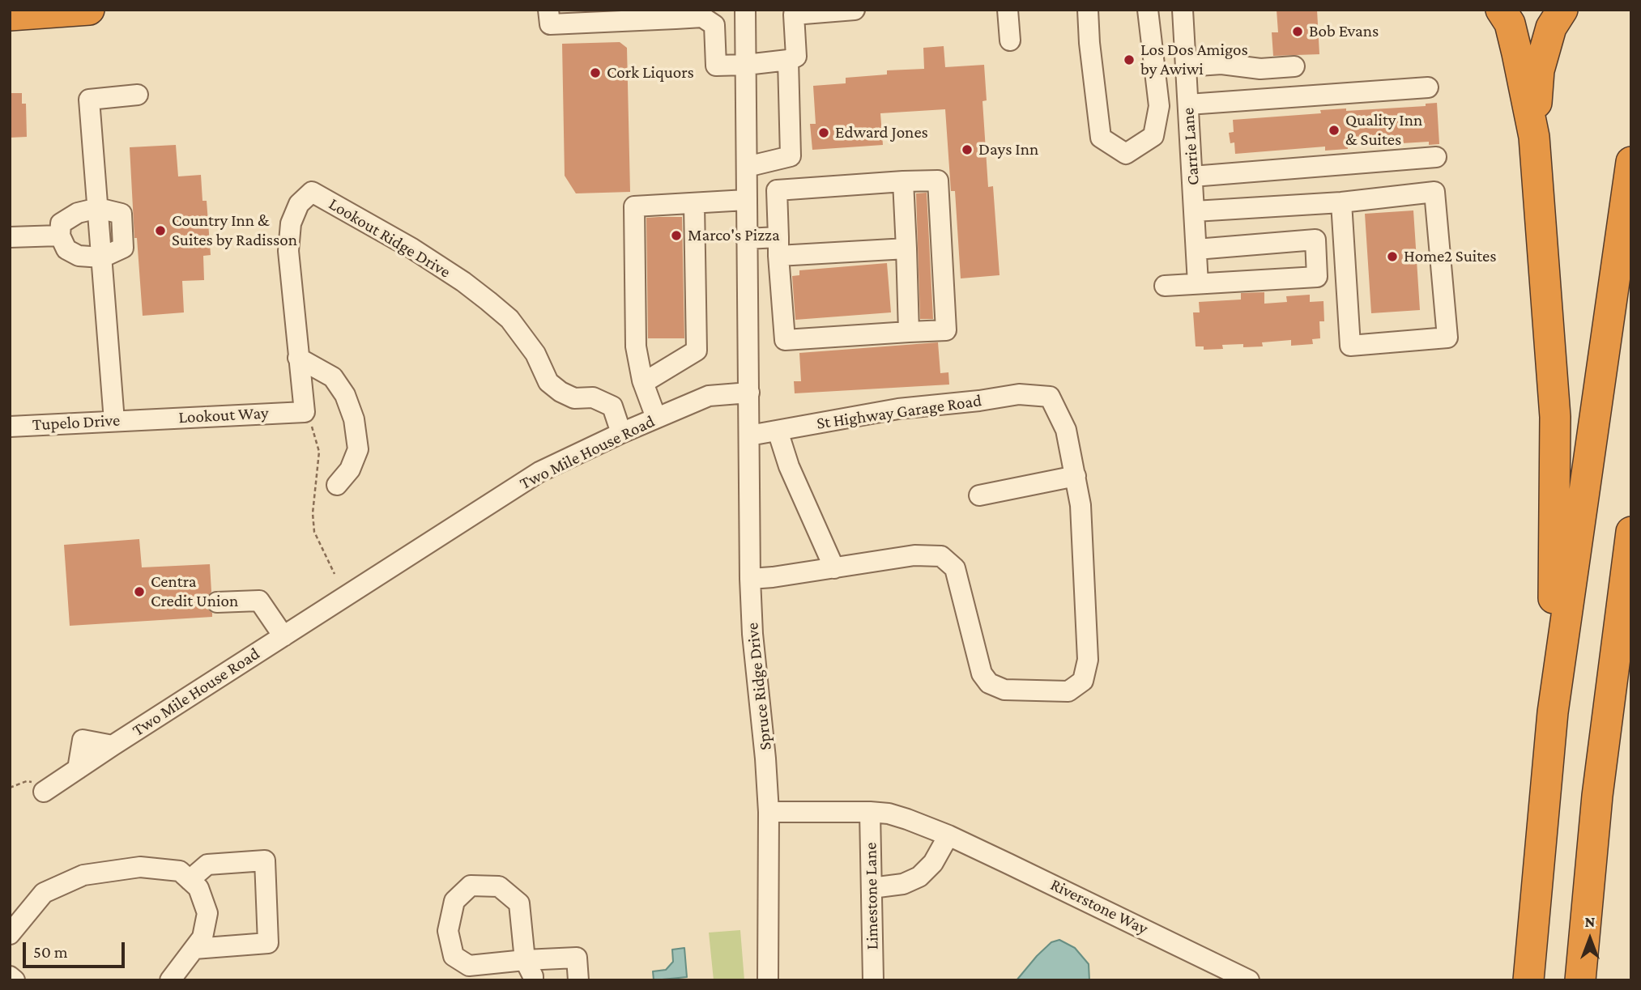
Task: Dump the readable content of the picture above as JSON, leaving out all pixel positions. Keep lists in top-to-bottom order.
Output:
{
  "streets": {
    "street": [
      "Carrie Lane",
      "Lookout Ridge Drive",
      "St Highway Garage Road",
      "Lookout Way",
      "Tupelo Drive",
      "Two Mile House Road",
      "Spruce Ridge Drive",
      "Limestone Lane",
      "Riverstone Way"
    ]
  },
  "crossings": [
    ["Lookout Ridge Drive", "Lookout Way"],
    ["Lookout Ridge Drive", "Two Mile House Road"],
    ["St Highway Garage Road", "Spruce Ridge Drive"],
    ["Lookout Way", "Tupelo Drive"],
    ["Two Mile House Road", "Spruce Ridge Drive"],
    ["Spruce Ridge Drive", "Riverstone Way"],
    ["Limestone Lane", "Riverstone Way"]
  ],
  "places": [
    "Bob Evans",
    "Los Dos Amigos by Awiwi",
    "Cork Liquors",
    "Quality Inn & Suites",
    "Edward Jones",
    "Days Inn",
    "Country Inn & Suites by Radisson",
    "Marco's Pizza",
    "Home2 Suites",
    "Centra Credit Union"
  ],
  "scale_bar": "50 m",
  "north": "top"
}
